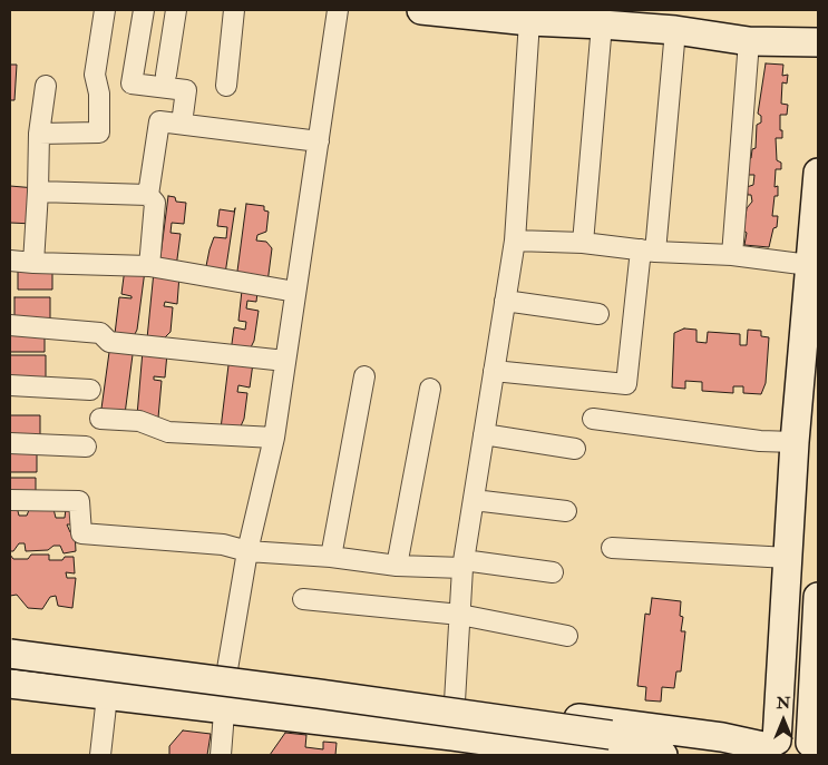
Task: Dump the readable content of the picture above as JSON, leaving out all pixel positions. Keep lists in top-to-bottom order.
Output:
{
  "north": "top"
}
